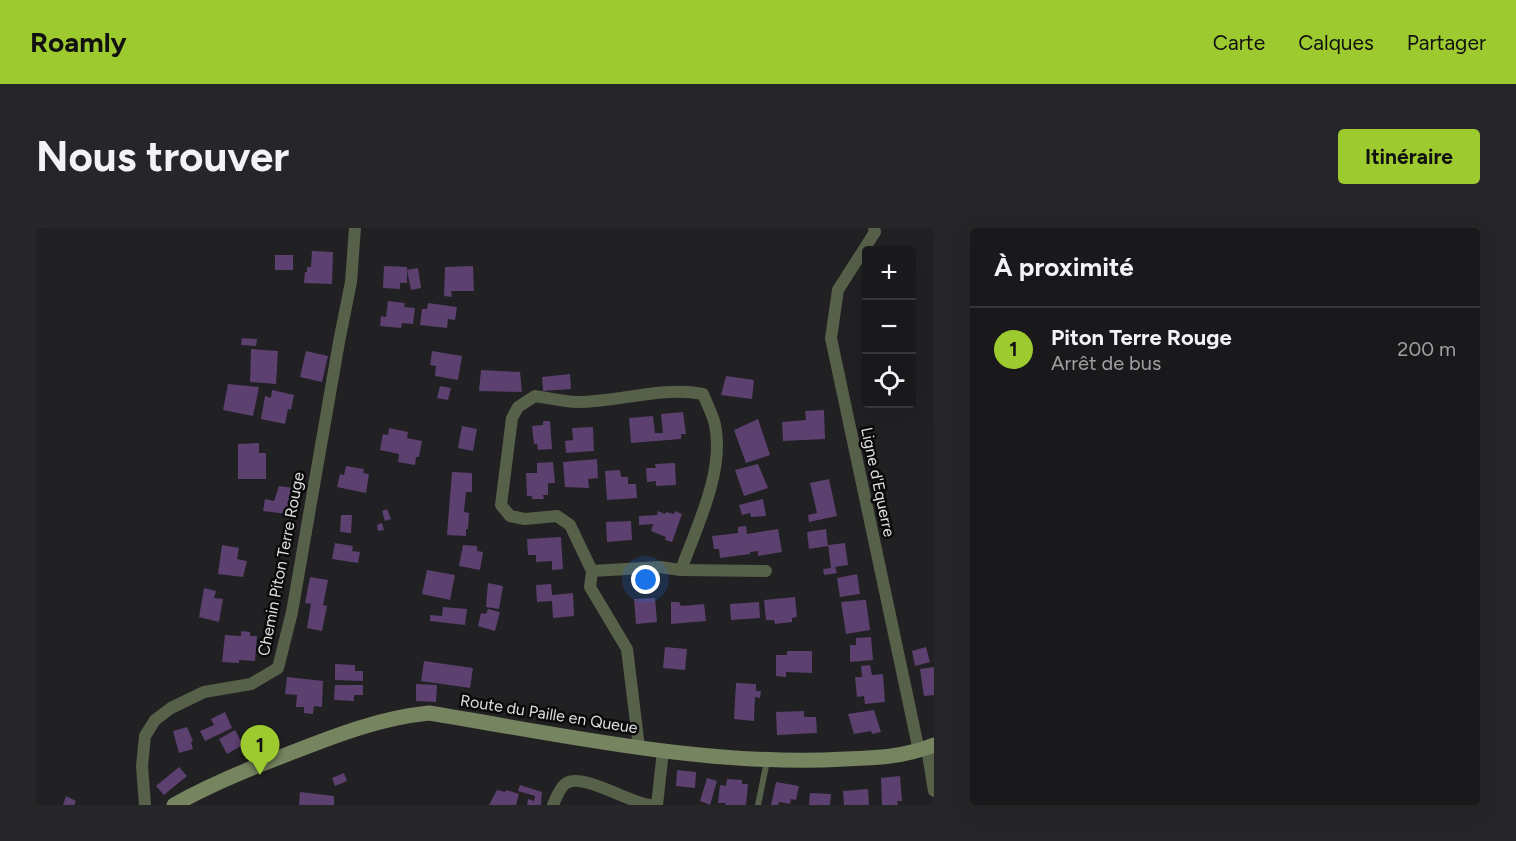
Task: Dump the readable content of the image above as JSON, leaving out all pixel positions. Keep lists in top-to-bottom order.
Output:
{
  "streets": {
    "main road": ["Route du Paille en Queue"],
    "street": ["Ligne d'Equerre", "Chemin Piton Terre Rouge"]
  },
  "crossings": [
    ["Ligne d'Equerre", "Route du Paille en Queue"]
  ],
  "page": {
    "header": "Roamly",
    "nav": ["Carte", "Calques", "Partager"],
    "buttons": "Itinéraire",
    "title": "Nous trouver",
    "heading": "À proximité",
    "map_buttons": ["+", "−"],
    "list": [
      {
        "mark": "1",
        "name": "Piton Terre Rouge",
        "note": "Arrêt de bus",
        "value": "200 m"
      }
    ],
    "pins": "1"
  }
}
